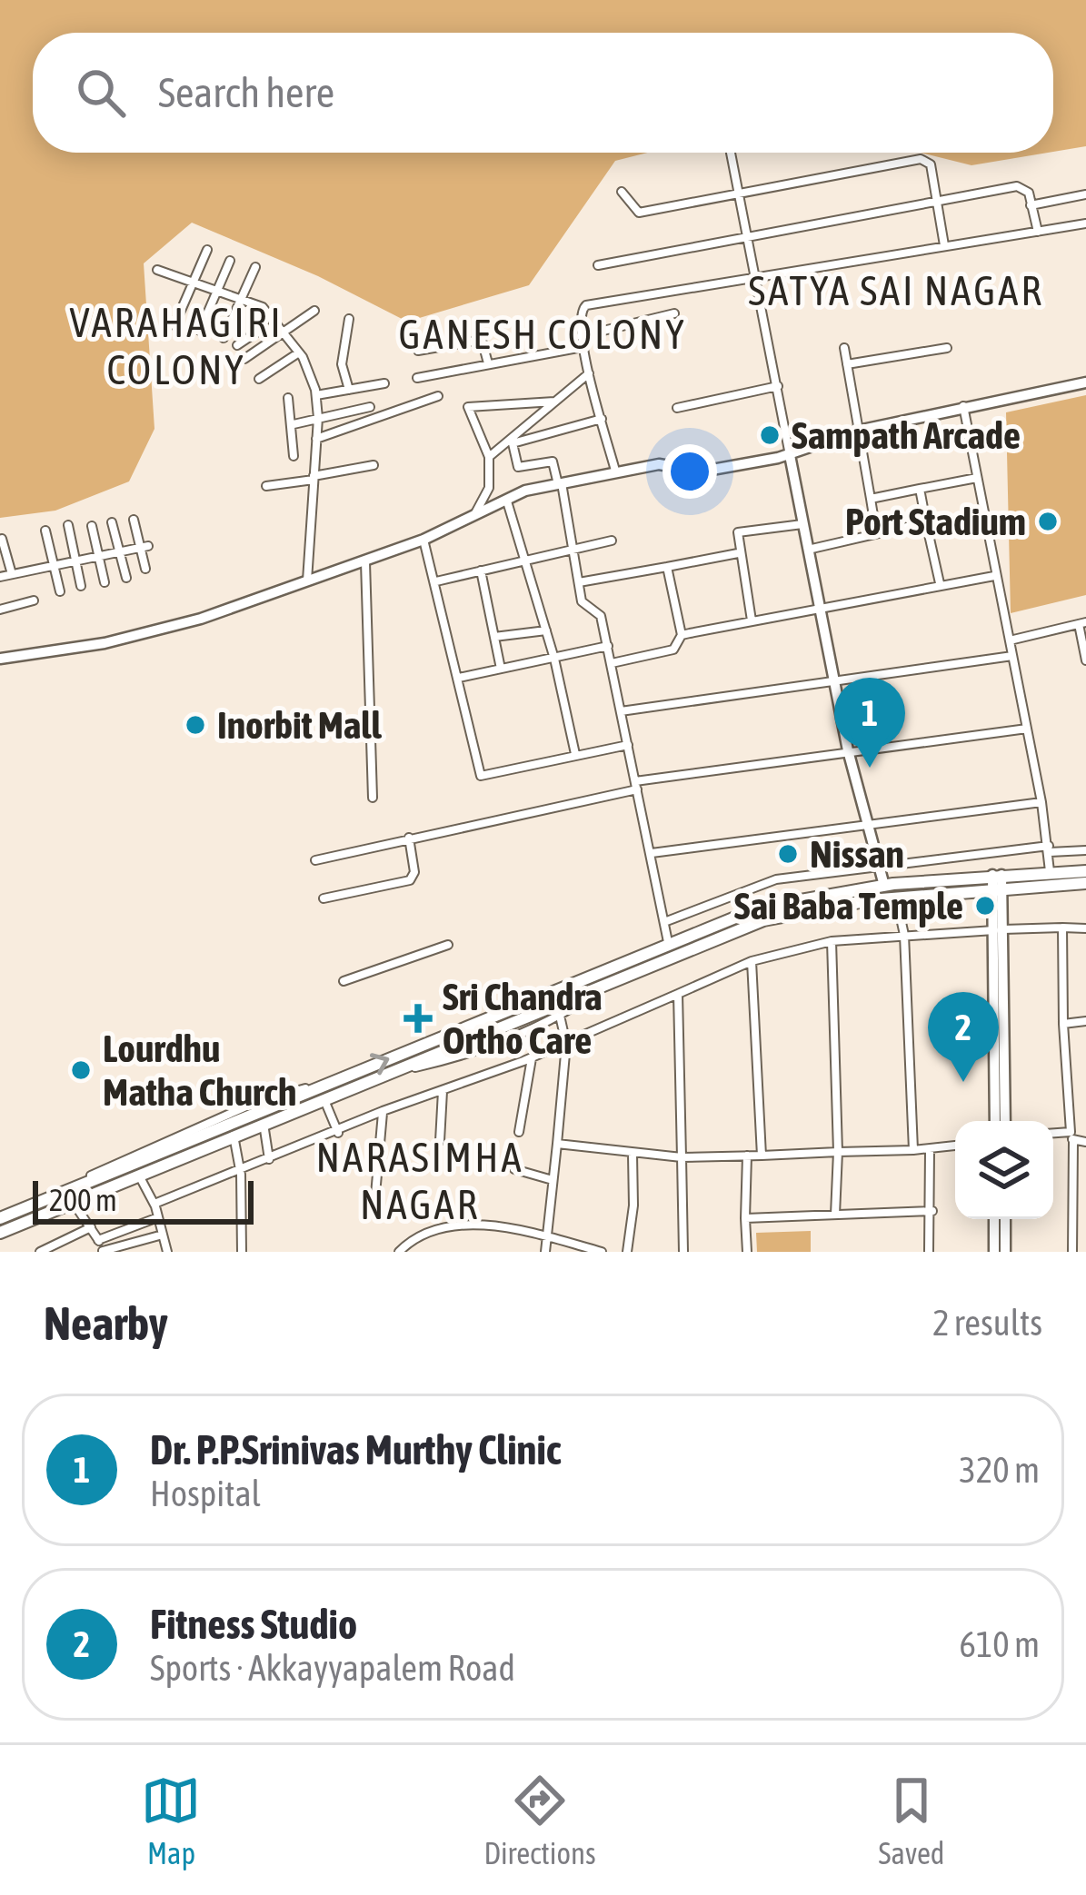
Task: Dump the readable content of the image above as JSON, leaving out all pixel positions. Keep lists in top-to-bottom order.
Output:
{
  "districts": [
    "SATYA SAI NAGAR",
    "VARAHAGIRI COLONY",
    "GANESH COLONY",
    "NARASIMHA NAGAR"
  ],
  "places": {
    "other": [
      "Sampath Arcade",
      "Port Stadium",
      "Inorbit Mall",
      "Nissan",
      "Sai Baba Temple",
      "Lourdhu Matha Church"
    ],
    "health": ["Sri Chandra Ortho Care"]
  },
  "scale_bar": "200 m",
  "page": {
    "search": "Search here",
    "pins": ["1", "2"],
    "scale": "200 m",
    "heading": ["Nearby", "2 results"],
    "list": [
      {
        "mark": "1",
        "name": "Dr. P.P.Srinivas Murthy Clinic",
        "note": "Hospital",
        "value": "320 m"
      },
      {
        "mark": "2",
        "name": "Fitness Studio",
        "note": "Sports · Akkayyapalem Road",
        "value": "610 m"
      }
    ],
    "nav": ["Map", "Directions", "Saved"]
  }
}
